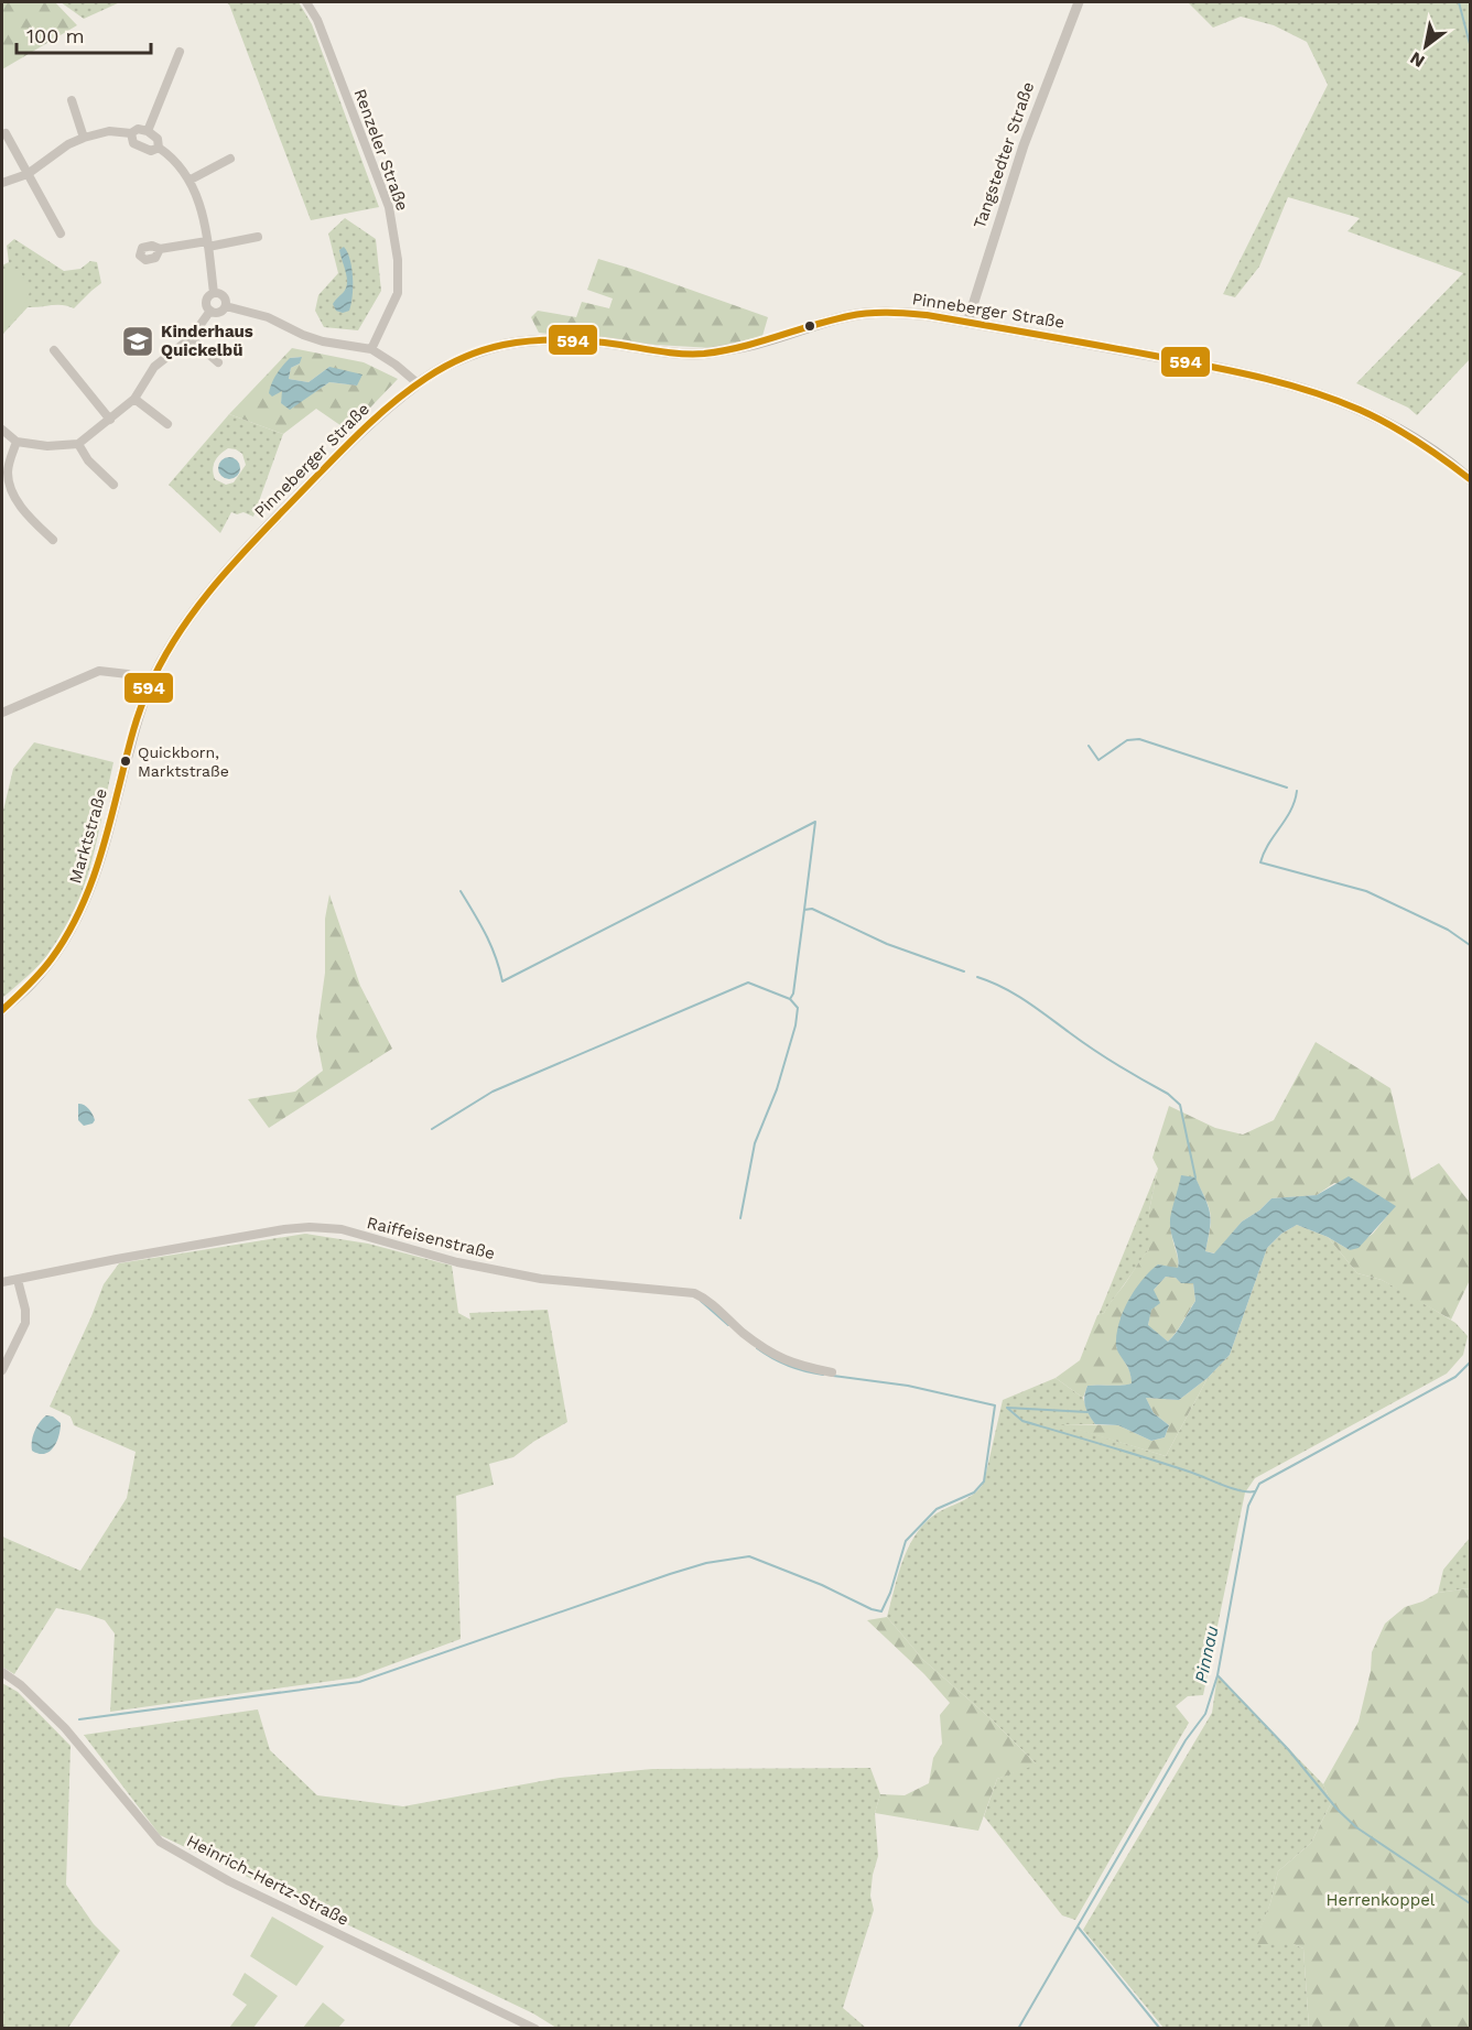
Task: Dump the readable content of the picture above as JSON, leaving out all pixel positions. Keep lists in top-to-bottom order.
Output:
{
  "streets": {
    "main road": ["Pinneberger Straße", "Marktstraße"],
    "street": [
      "Renzeler Straße",
      "Tangstedter Straße",
      "Raiffeisenstraße",
      "Heinrich-Hertz-Straße"
    ]
  },
  "crossings": [
    ["Tangstedter Straße", "Pinneberger Straße"],
    ["Pinneberger Straße", "Marktstraße"]
  ],
  "water": ["Pinnau"],
  "parks": ["Herrenkoppel"],
  "places": {
    "school or university": ["Kinderhaus Quickelbü"],
    "other": ["Quickborn, Marktstraße"]
  },
  "lines": ["transit line 594"],
  "scale_bar": "100 m",
  "north": "bottom left"
}
